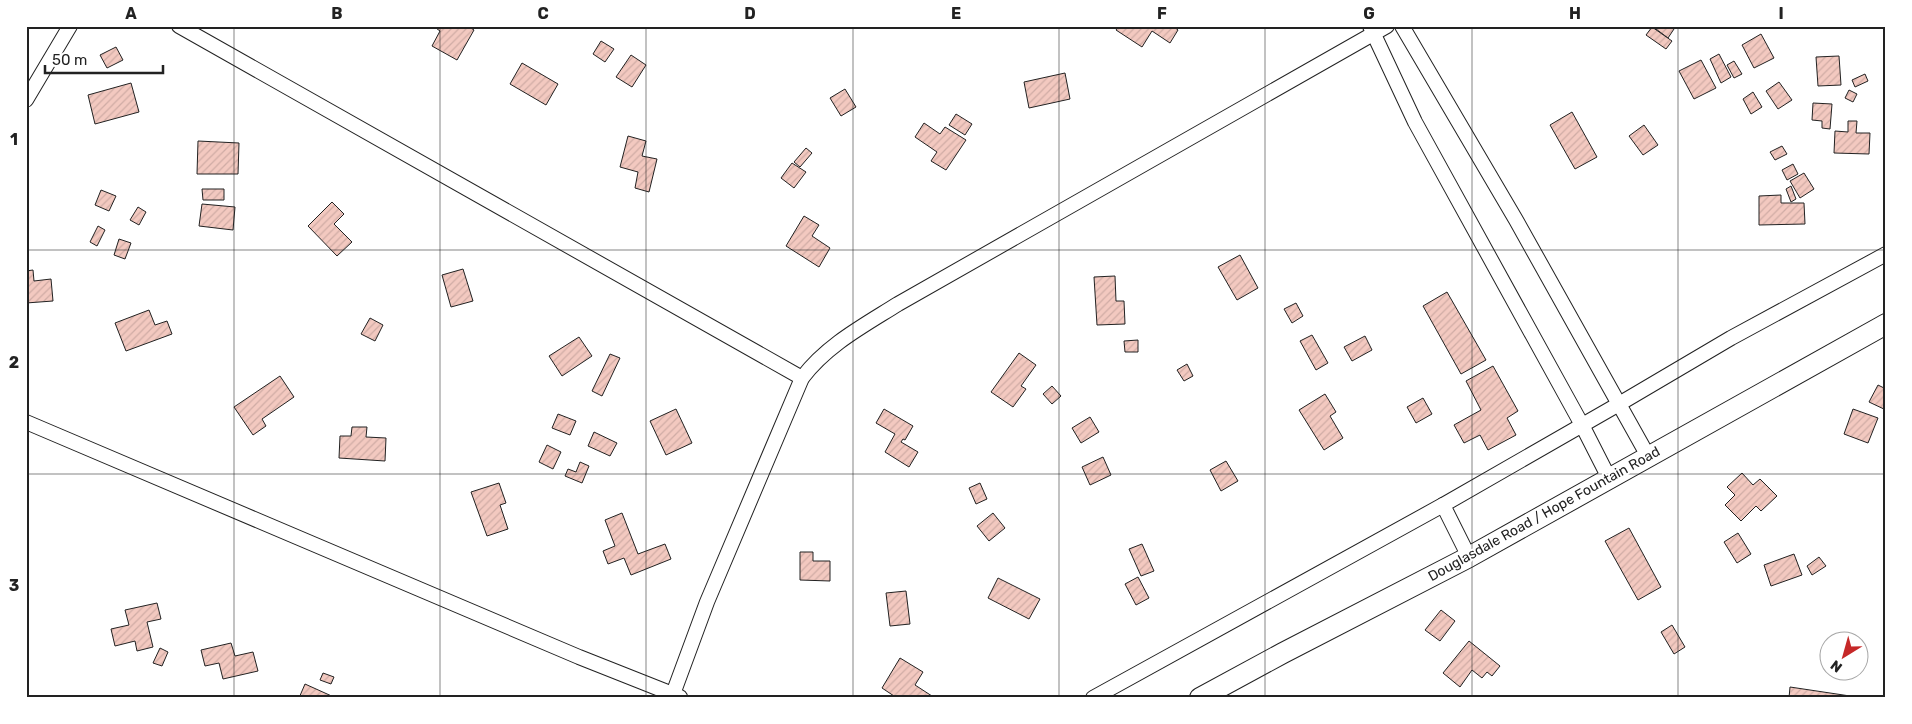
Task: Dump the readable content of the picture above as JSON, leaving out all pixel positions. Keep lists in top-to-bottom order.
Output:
{
  "streets": {
    "main road": ["Douglasdale Road / Hope Fountain Road"]
  },
  "scale_bar": "50 m",
  "north": "bottom left",
  "grid": {
    "columns": [
      "A",
      "B",
      "C",
      "D",
      "E",
      "F",
      "G",
      "H",
      "I"
    ],
    "rows": ["1", "2", "3"]
  }
}
